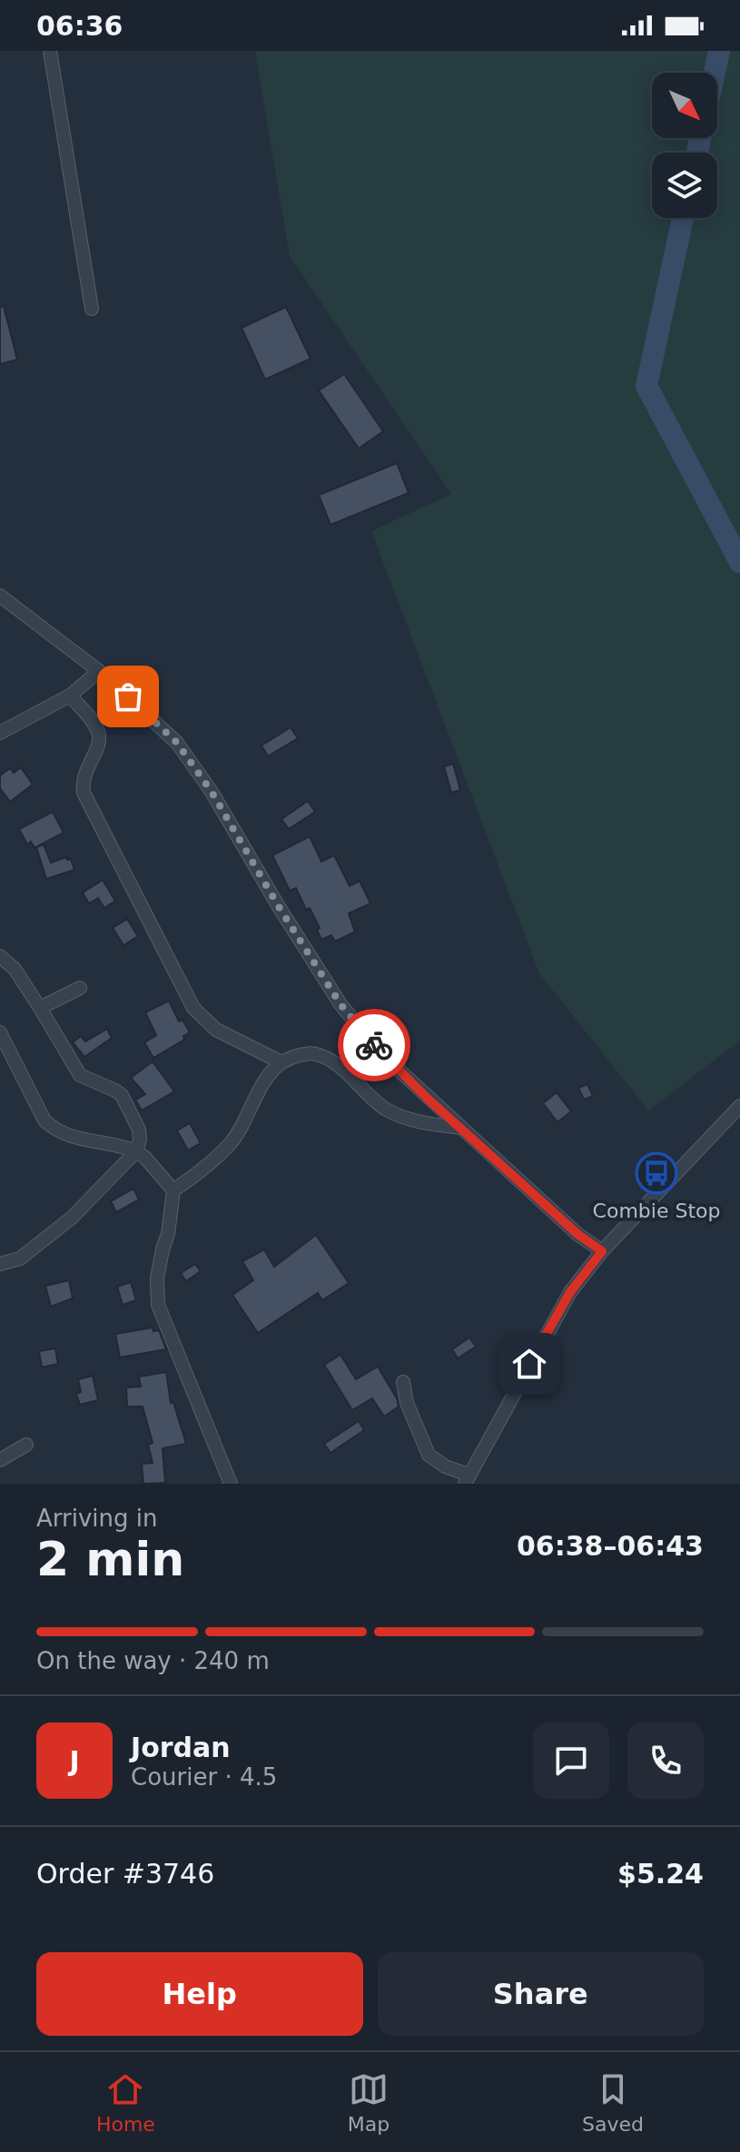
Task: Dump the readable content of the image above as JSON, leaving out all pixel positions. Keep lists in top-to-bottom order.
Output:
{
  "places": {
    "bus stop": ["Combie Stop"]
  },
  "north": "bottom right",
  "page": {
    "status": "06:36",
    "heading": ["2 min", "Arriving in", "06:38–06:43"],
    "panel": [
      "Jordan",
      "Courier · 4.5",
      "Order #3746",
      "$5.24"
    ],
    "bar": "On the way · 240 m",
    "round": "J",
    "buttons": ["Help", "Share"],
    "tabs": ["Home", "Map", "Saved"]
  }
}
